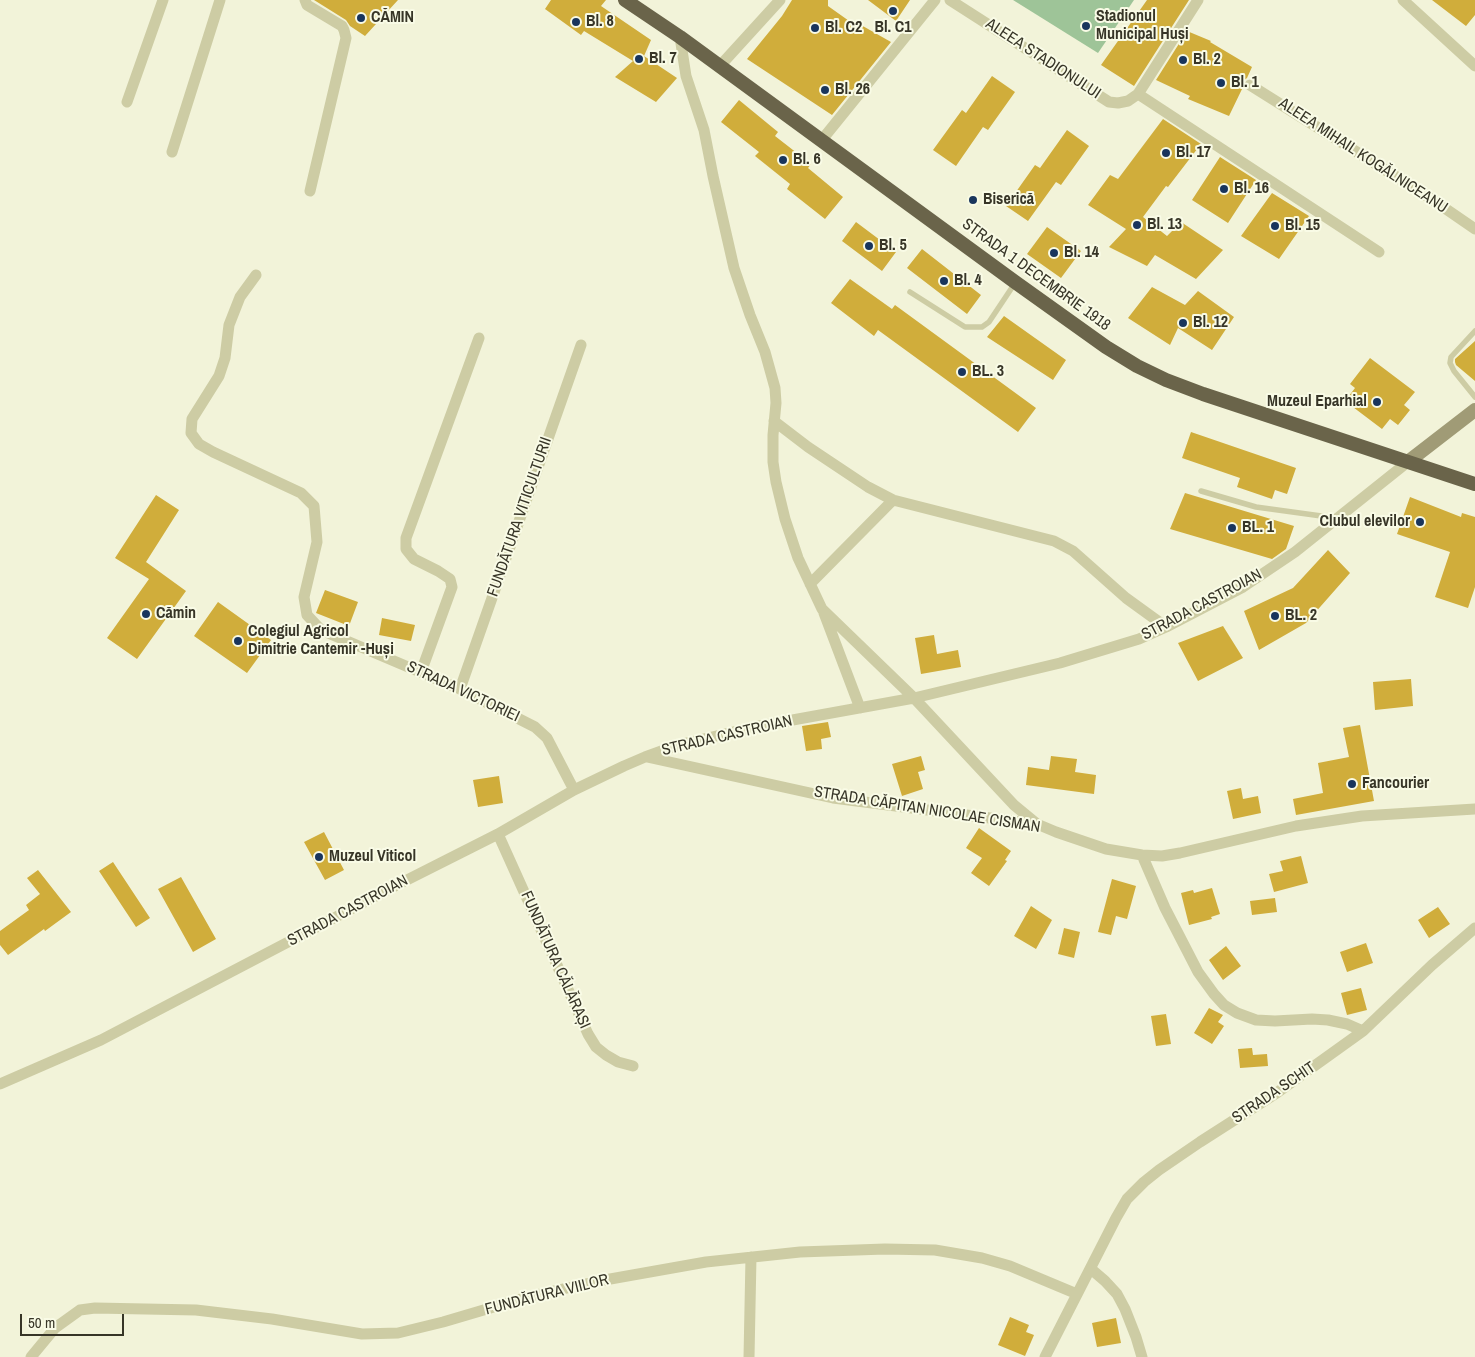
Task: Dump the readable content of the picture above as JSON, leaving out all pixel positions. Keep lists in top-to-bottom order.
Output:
{
  "streets": {
    "highway": ["STRADA 1 DECEMBRIE 1918"],
    "street": [
      "ALEEA STADIONULUI",
      "ALEEA MIHAIL KOGĂLNICEANU",
      "FUNDĂTURA VITICULTURII",
      "STRADA CASTROIAN",
      "STRADA VICTORIEI",
      "STRADA CĂPITAN NICOLAE CISMAN",
      "FUNDĂTURA CĂLĂRAȘI",
      "STRADA SCHIT",
      "FUNDĂTURA VIILOR"
    ]
  },
  "crossings": [
    ["STRADA 1 DECEMBRIE 1918", "STRADA CASTROIAN"],
    ["FUNDĂTURA VITICULTURII", "STRADA VICTORIEI"],
    ["STRADA CASTROIAN", "STRADA VICTORIEI"],
    ["STRADA CASTROIAN", "STRADA CĂPITAN NICOLAE CISMAN"],
    ["STRADA CASTROIAN", "FUNDĂTURA CĂLĂRAȘI"],
    ["STRADA SCHIT", "FUNDĂTURA VIILOR"]
  ],
  "places": [
    "Bl. C1",
    "CĂMIN",
    "Bl. 8",
    "Stadionul Municipal Huși",
    "Bl. C2",
    "Bl. 7",
    "Bl. 2",
    "Bl. 1",
    "Bl. 26",
    "Bl. 17",
    "Bl. 6",
    "Bl. 16",
    "Biserică",
    "Bl. 13",
    "Bl. 15",
    "Bl. 5",
    "Bl. 14",
    "Bl. 4",
    "Bl. 12",
    "BL. 3",
    "Muzeul Eparhial",
    "Clubul elevilor",
    "BL. 1",
    "Cămin",
    "BL. 2",
    "Colegiul Agricol Dimitrie Cantemir -Huși",
    "Fancourier",
    "Muzeul Viticol"
  ],
  "scale_bar": "50 m"
}
